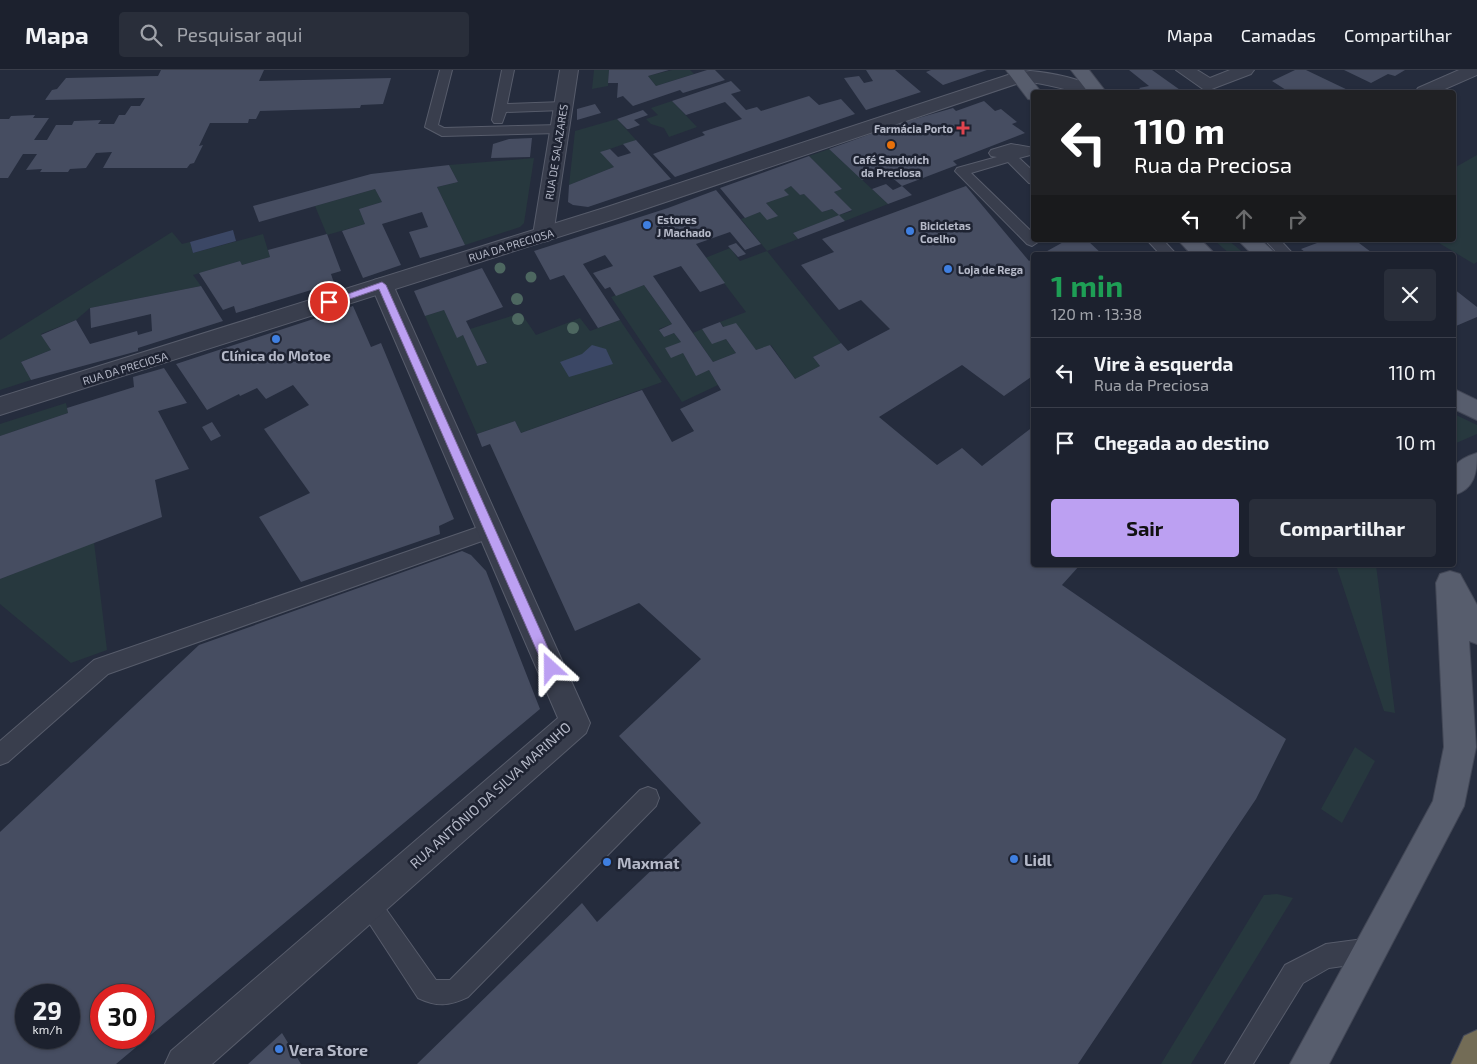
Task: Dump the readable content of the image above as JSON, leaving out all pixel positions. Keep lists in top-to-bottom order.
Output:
{
  "streets": {
    "street": ["RUA DE SALAZARES", "RUA DA PRECIOSA", "RUA ANTÓNIO DA SILVA MARINHO"]
  },
  "crossings": [
    ["RUA DE SALAZARES", "RUA DA PRECIOSA"],
    ["RUA DA PRECIOSA", "RUA ANTÓNIO DA SILVA MARINHO"]
  ],
  "places": {
    "health": ["Farmácia Porto"],
    "other": [
      "Café Sandwich da Preciosa",
      "Estores J Machado",
      "Bicicletas Coelho",
      "Loja de Rega",
      "Clínica do Motoe",
      "Lidl",
      "Maxmat",
      "Vera Store"
    ]
  },
  "page": {
    "header": "Mapa",
    "search": "Pesquisar aqui",
    "nav": ["Mapa", "Camadas", "Compartilhar"],
    "turn": ["110 m", "Rua da Preciosa"],
    "heading": ["1 min", "120 m · 13:38"],
    "list": [
      {
        "name": "Vire à esquerda",
        "note": "Rua da Preciosa",
        "value": "110 m"
      },
      {
        "name": "Chegada ao destino",
        "value": "10 m"
      }
    ],
    "buttons": ["Sair", "Compartilhar"],
    "speed": "29 km/h",
    "limit": "30"
  }
}
